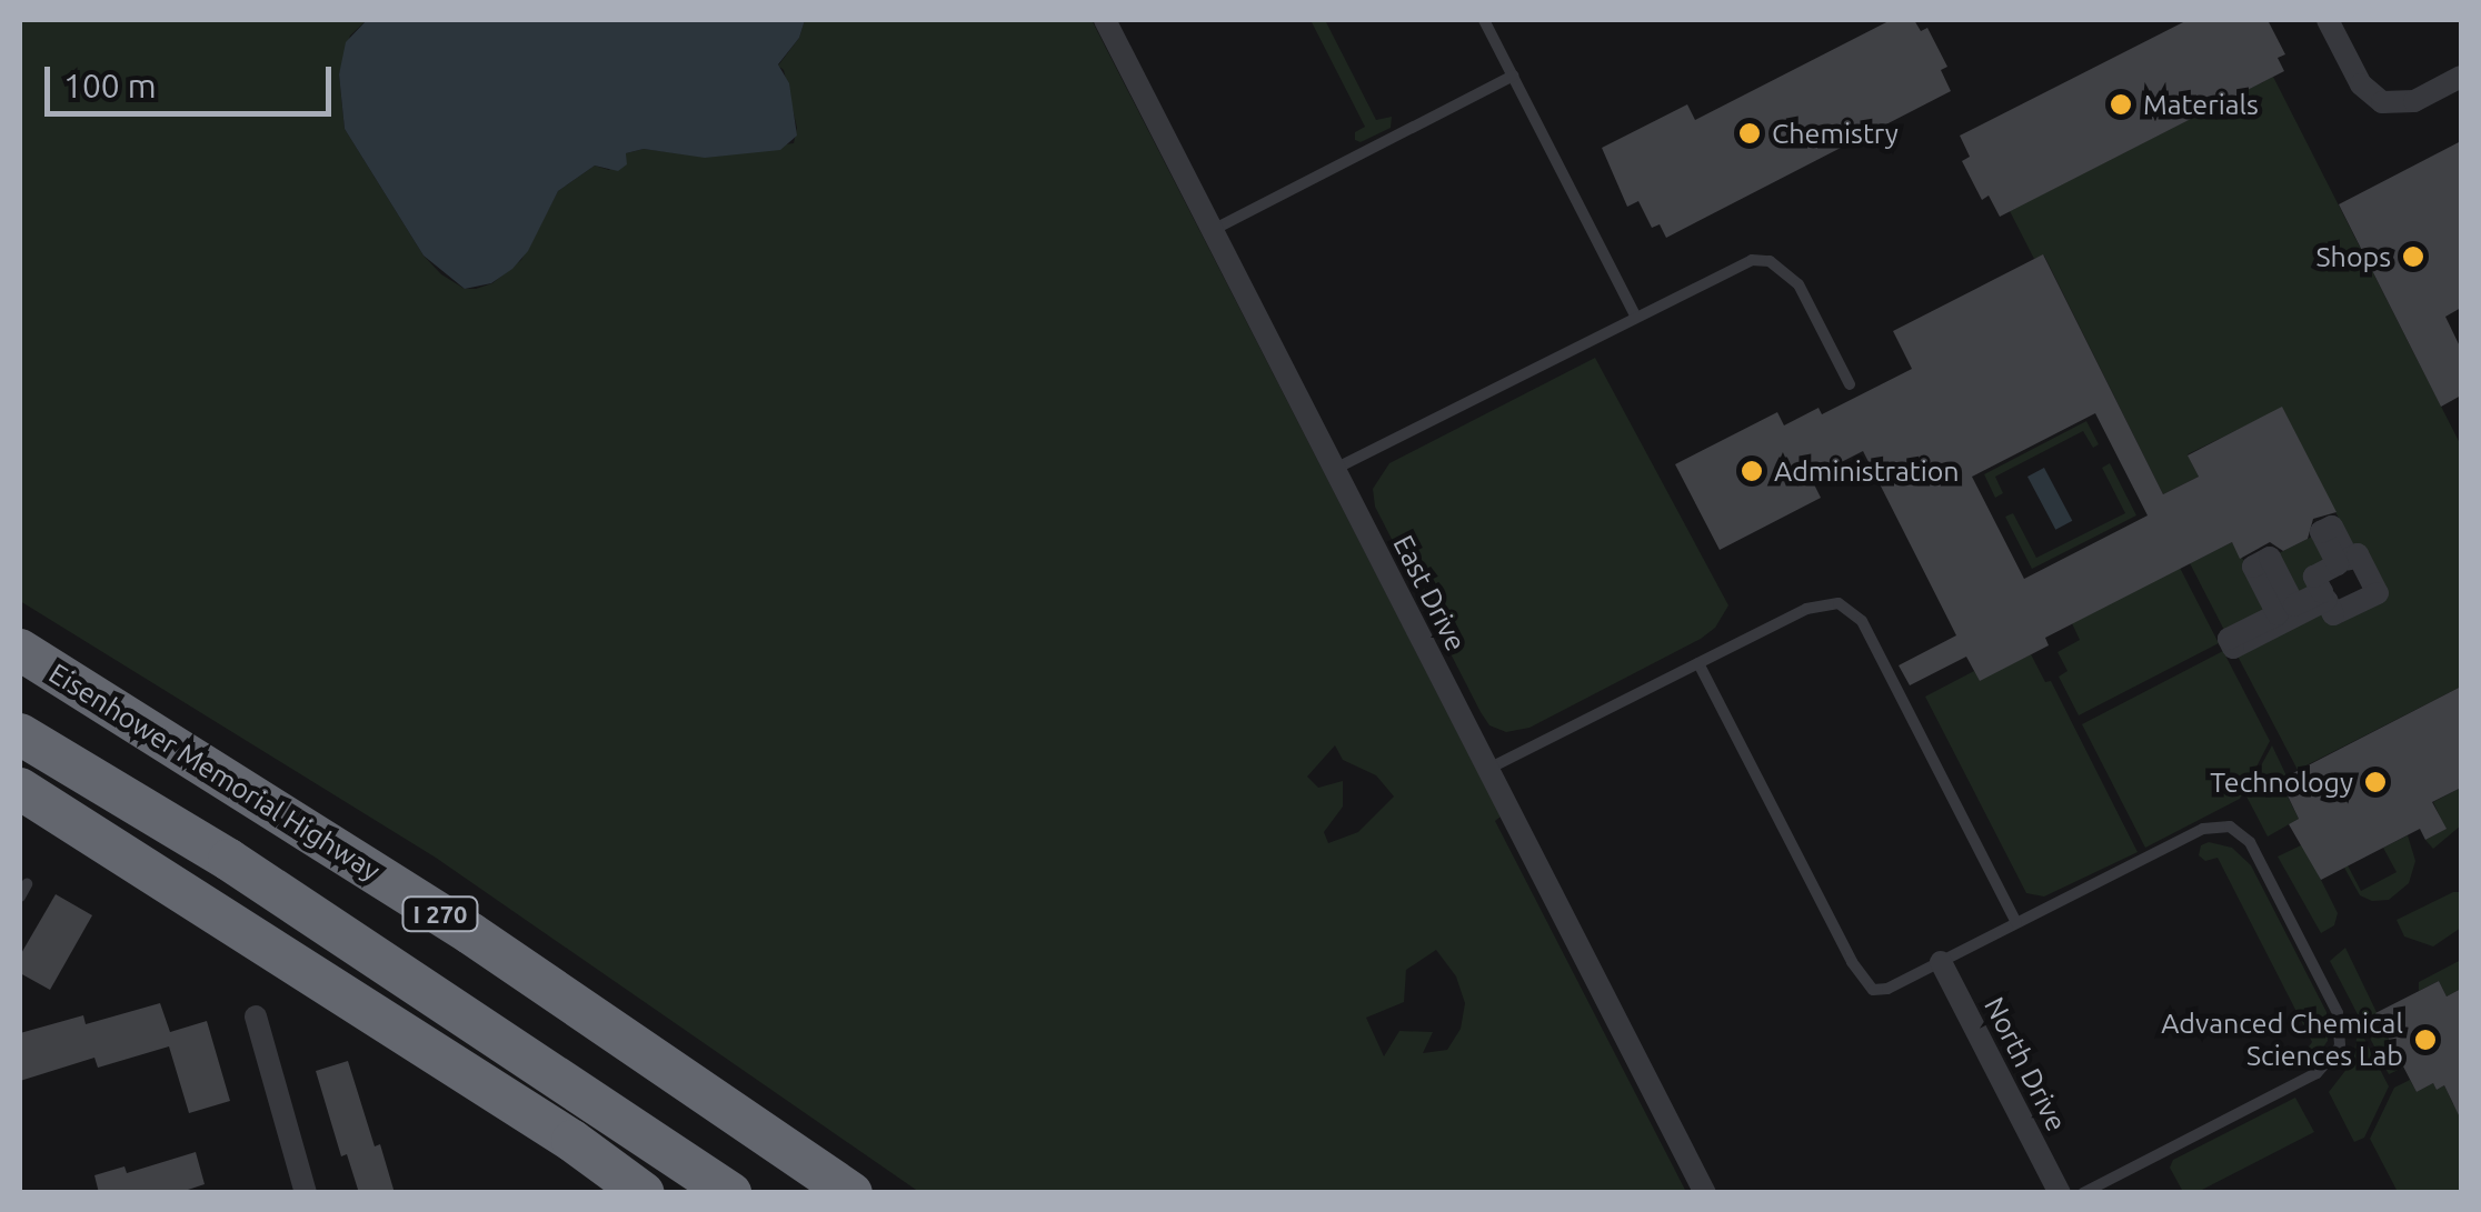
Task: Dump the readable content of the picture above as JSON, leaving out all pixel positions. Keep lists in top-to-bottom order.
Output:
{
  "streets": {
    "highway": ["Eisenhower Memorial Highway", "I 270"],
    "street": ["East Drive", "North Drive"]
  },
  "places": [
    "Materials",
    "Chemistry",
    "Shops",
    "Administration",
    "Technology",
    "Advanced Chemical Sciences Lab"
  ],
  "scale_bar": "100 m"
}
